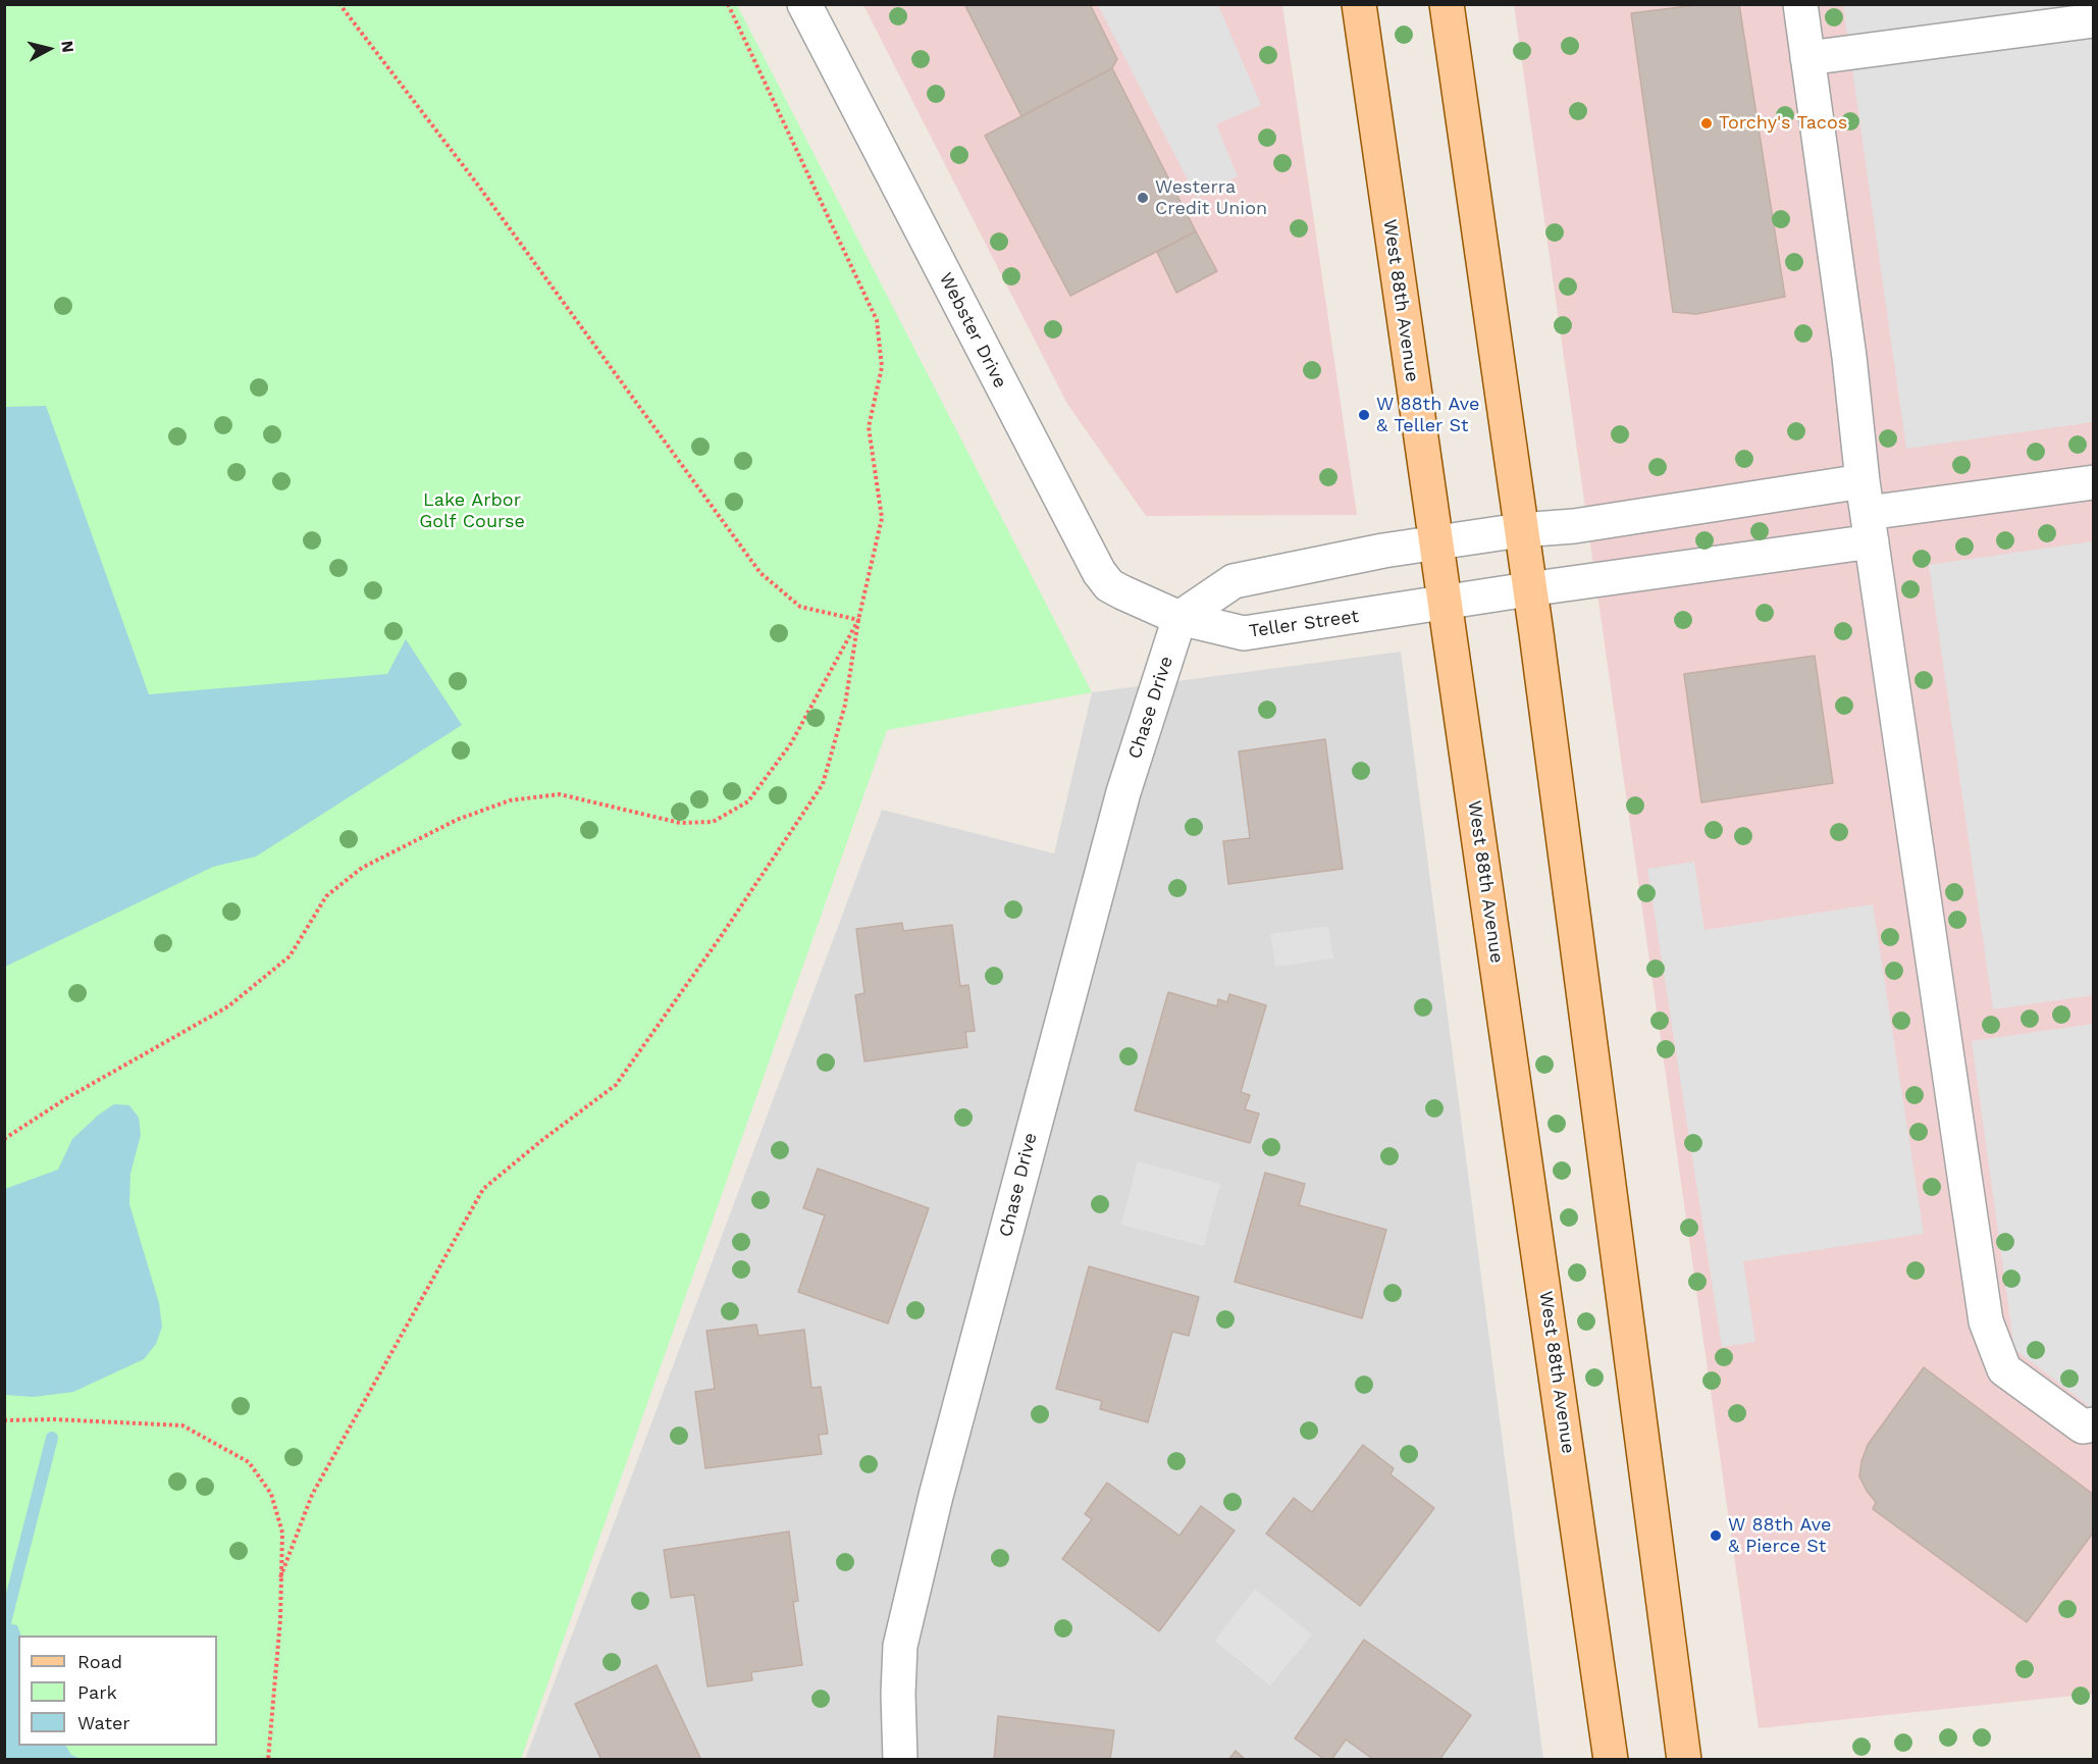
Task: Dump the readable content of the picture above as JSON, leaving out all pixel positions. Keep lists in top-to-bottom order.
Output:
{
  "streets": {
    "main road": ["West 88th Avenue"],
    "street": ["Webster Drive", "Teller Street", "Chase Drive"]
  },
  "crossings": [
    ["West 88th Avenue", "Teller Street"],
    ["Webster Drive", "Teller Street"],
    ["Webster Drive", "Chase Drive"],
    ["Teller Street", "Chase Drive"]
  ],
  "parks": ["Lake Arbor Golf Course"],
  "places": [
    "Torchy's Tacos",
    "Westerra Credit Union",
    "W 88th Ave & Teller St",
    "W 88th Ave & Pierce St"
  ],
  "legend": ["Road", "Park", "Water"],
  "north": "right"
}
